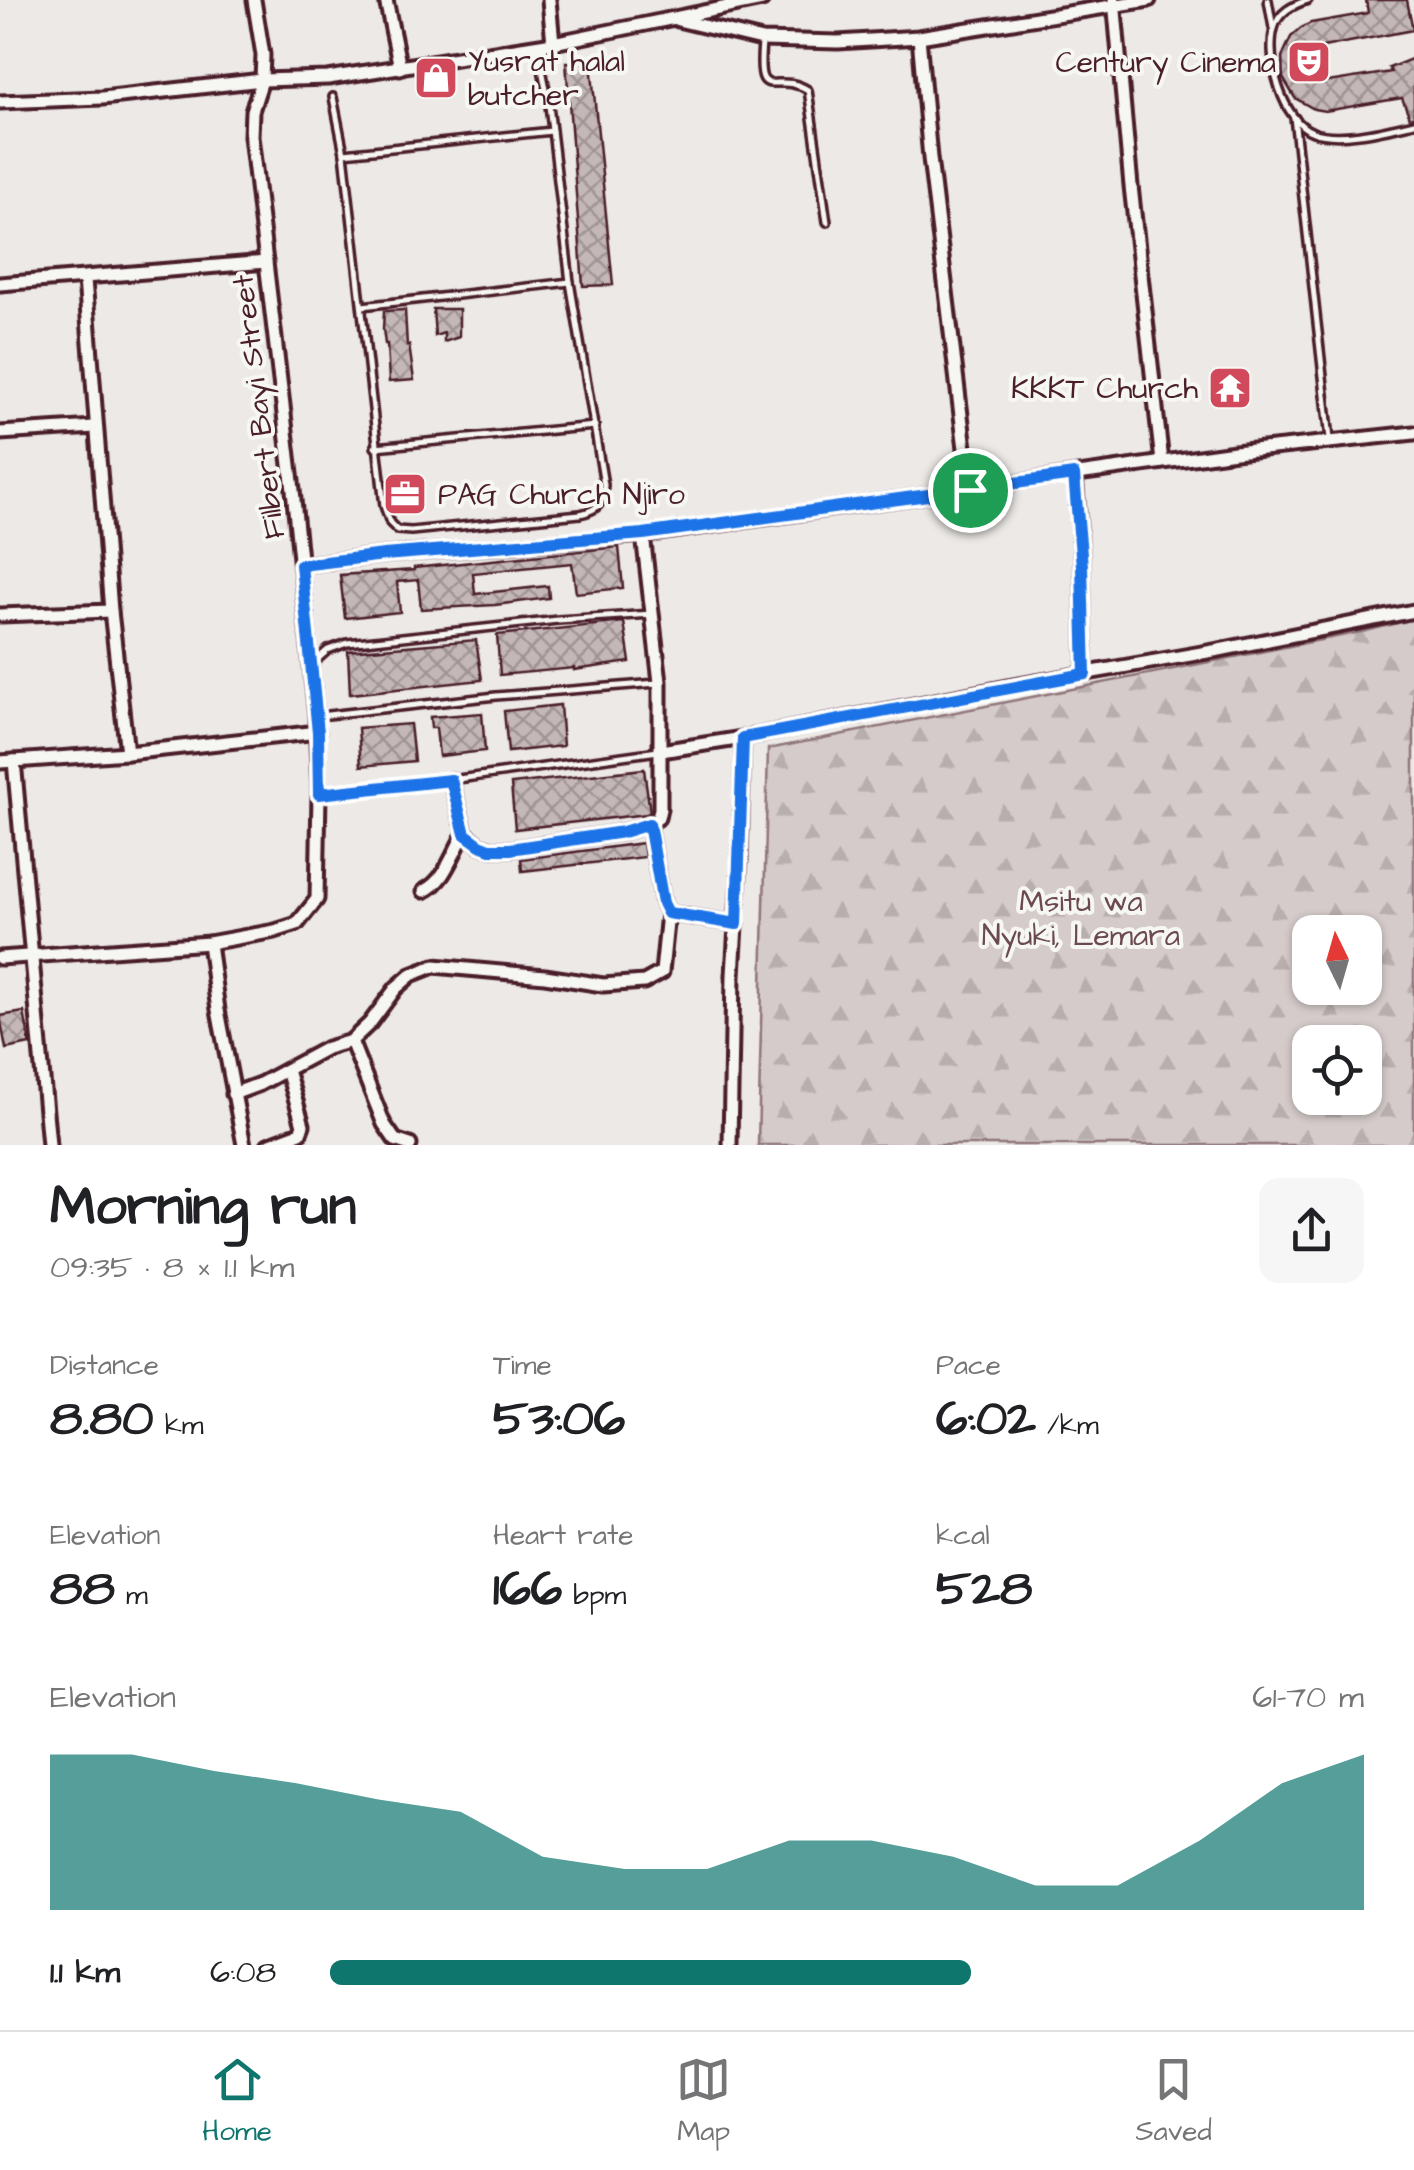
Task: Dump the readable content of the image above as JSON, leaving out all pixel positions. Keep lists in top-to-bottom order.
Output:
{
  "streets": {
    "street": ["Filbert Bayi Street"]
  },
  "parks": ["Msitu wa Nyuki, Lemara"],
  "places": {
    "theatre": ["Century Cinema"],
    "shop": ["Yusrat halal butcher"],
    "temple": ["KKKT Church"],
    "office": ["PAG Church Njiro"]
  },
  "north": "top",
  "page": {
    "heading": ["Morning run", "09:35 · 8 × 1.1 km"],
    "stats": [
      ["Distance", "8.80 km"],
      ["Time", "53:06"],
      ["Pace", "6:02 /km"],
      ["Elevation", "88 m"],
      ["Heart rate", "166 bpm"],
      ["kcal", "528"]
    ],
    "chart": ["Elevation", "61–70 m"],
    "list": [
      {
        "name": "1.1 km",
        "note": "6:08"
      }
    ],
    "tabs": ["Home", "Map", "Saved"]
  }
}
